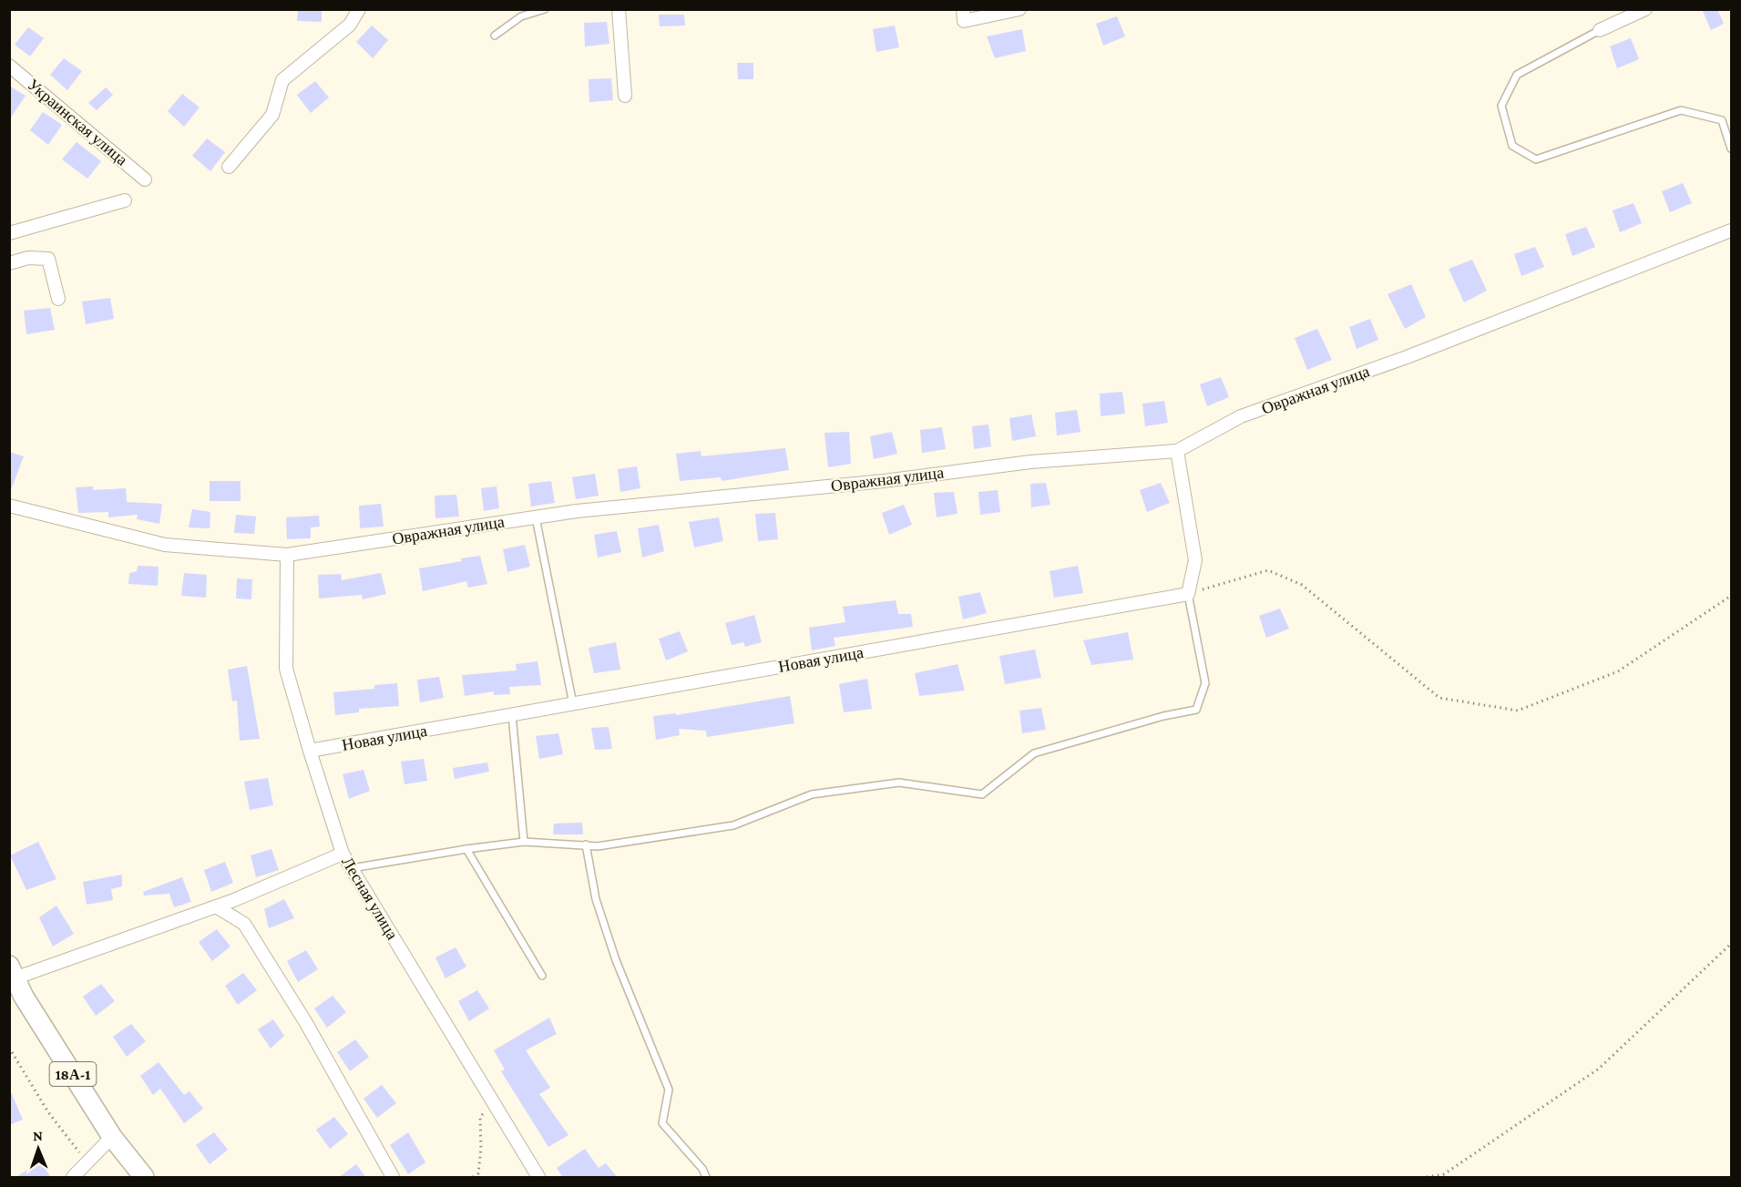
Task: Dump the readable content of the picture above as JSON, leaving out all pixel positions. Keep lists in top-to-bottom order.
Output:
{
  "streets": {
    "main road": ["18А-1"],
    "street": [
      "Украинская улица",
      "Овражная улица",
      "Новая улица",
      "Лесная улица"
    ]
  },
  "crossings": [
    ["Овражная улица", "Лесная улица"],
    ["Новая улица", "Лесная улица"]
  ],
  "north": "top"
}
